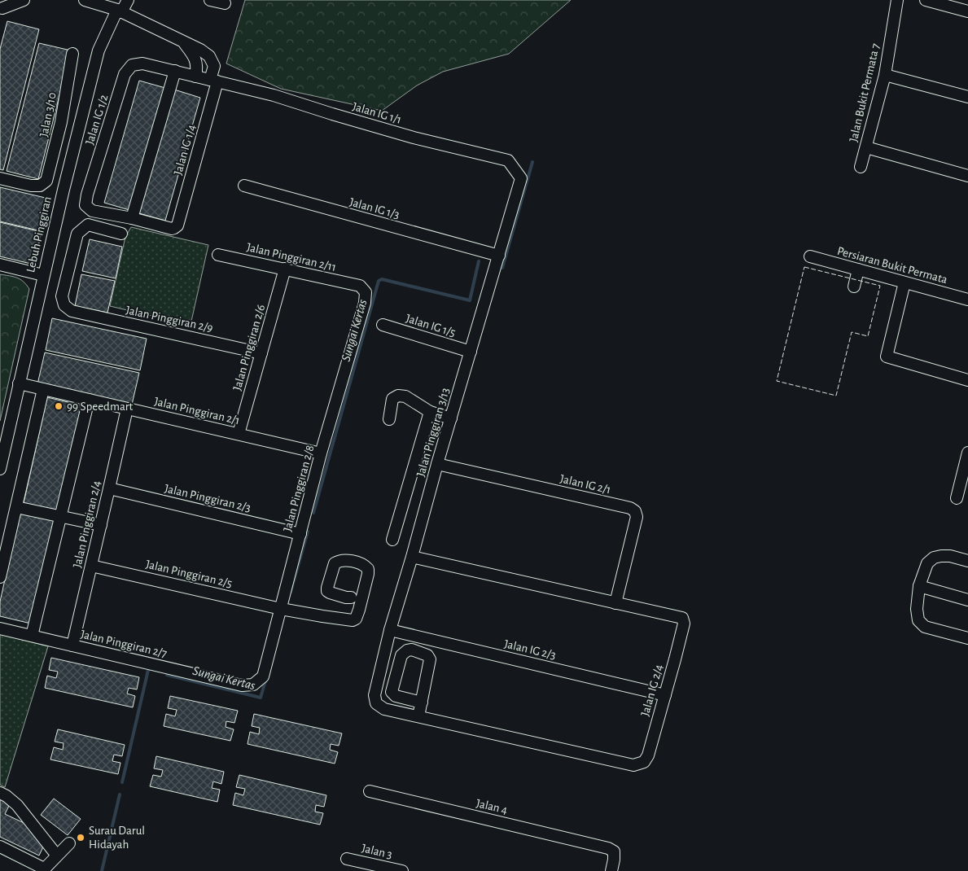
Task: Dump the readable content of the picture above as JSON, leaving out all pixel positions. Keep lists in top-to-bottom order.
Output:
{
  "streets": {
    "street": [
      "Jalan Bukit Permata 7",
      "Jalan IG 1/1",
      "Jalan 3/10",
      "Jalan IG 1/2",
      "Jalan IG 1/4",
      "Jalan IG 1/3",
      "Lebuh Pinggiran",
      "Jalan Pinggiran 2/11",
      "Persiaran Bukit Permata",
      "Jalan Pinggiran 2/9",
      "Jalan IG 1/5",
      "Jalan Pinggiran 2/6",
      "Jalan Pinggiran 2/1",
      "Jalan Pinggiran 3/13",
      "Jalan IG 2/1",
      "Jalan Pinggiran 2/8",
      "Jalan Pinggiran 2/3",
      "Jalan Pinggiran 2/4",
      "Jalan Pinggiran 2/5",
      "Jalan Pinggiran 2/7",
      "Jalan IG 2/3",
      "Jalan IG 2/4",
      "Jalan 4",
      "Jalan 3"
    ]
  },
  "crossings": [
    ["Jalan IG 1/1", "Jalan IG 1/2"],
    ["Jalan IG 1/1", "Jalan IG 1/4"],
    ["Jalan IG 1/1", "Jalan Pinggiran 3/13"],
    ["Jalan IG 1/2", "Jalan IG 1/4"],
    ["Jalan IG 1/4", "Lebuh Pinggiran"],
    ["Jalan IG 1/3", "Jalan Pinggiran 3/13"],
    ["Lebuh Pinggiran", "Jalan Pinggiran 2/1"],
    ["Jalan Pinggiran 2/11", "Jalan Pinggiran 2/6"],
    ["Jalan Pinggiran 2/11", "Jalan Pinggiran 2/8"],
    ["Jalan Pinggiran 2/9", "Jalan Pinggiran 2/6"],
    ["Jalan IG 1/5", "Jalan Pinggiran 3/13"],
    ["Jalan Pinggiran 2/6", "Jalan Pinggiran 2/1"],
    ["Jalan Pinggiran 2/1", "Jalan Pinggiran 2/8"],
    ["Jalan Pinggiran 2/1", "Jalan Pinggiran 2/4"],
    ["Jalan Pinggiran 3/13", "Jalan IG 2/1"],
    ["Jalan Pinggiran 3/13", "Jalan IG 2/3"],
    ["Jalan Pinggiran 3/13", "Jalan IG 2/4"],
    ["Jalan IG 2/1", "Jalan IG 2/4"],
    ["Jalan Pinggiran 2/8", "Jalan Pinggiran 2/3"],
    ["Jalan Pinggiran 2/8", "Jalan Pinggiran 2/5"],
    ["Jalan Pinggiran 2/8", "Jalan Pinggiran 2/7"],
    ["Jalan Pinggiran 2/3", "Jalan Pinggiran 2/4"],
    ["Jalan Pinggiran 2/4", "Jalan Pinggiran 2/5"],
    ["Jalan Pinggiran 2/4", "Jalan Pinggiran 2/7"],
    ["Jalan IG 2/3", "Jalan IG 2/4"]
  ],
  "water": ["Sungai Kertas"],
  "places": ["99 Speedmart", "Surau Darul Hidayah"]
}
